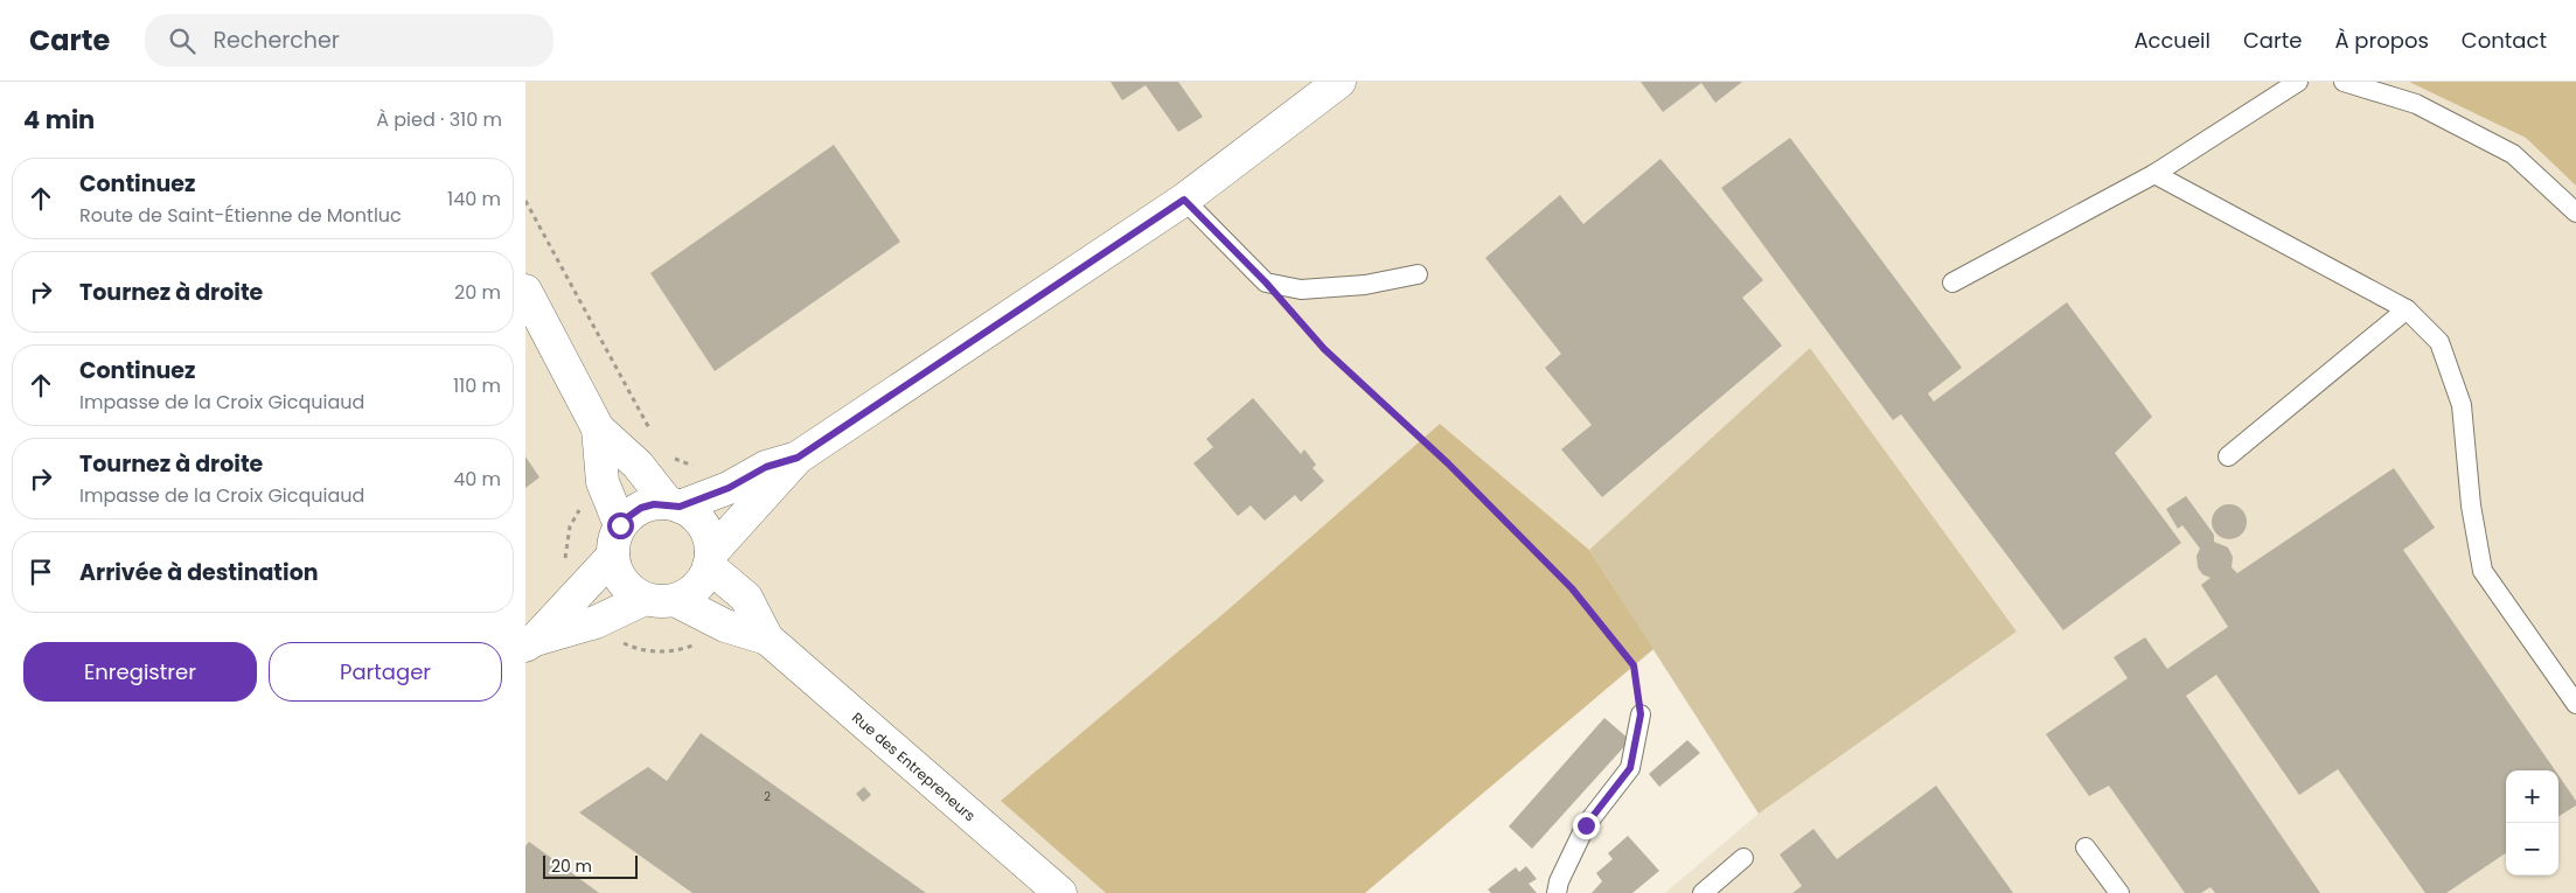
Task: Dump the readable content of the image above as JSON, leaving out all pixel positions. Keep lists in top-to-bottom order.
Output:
{
  "streets": {
    "main road": ["Rue des Entrepreneurs"]
  },
  "house_numbers": ["2"],
  "scale_bar": "20 m",
  "page": {
    "header": "Carte",
    "search": "Rechercher",
    "nav": [
      "Accueil",
      "Carte",
      "À propos",
      "Contact"
    ],
    "heading": ["4 min", "À pied · 310 m"],
    "list": [
      ["Continuez", "Route de Saint-Étienne de Montluc", "140 m"],
      ["Tournez à droite", "20 m"],
      ["Continuez", "Impasse de la Croix Gicquiaud", "110 m"],
      ["Tournez à droite", "Impasse de la Croix Gicquiaud", "40 m"],
      "Arrivée à destination"
    ],
    "buttons": ["Enregistrer", "Partager"],
    "map_buttons": ["+", "−"],
    "scale": "20 m"
  }
}
